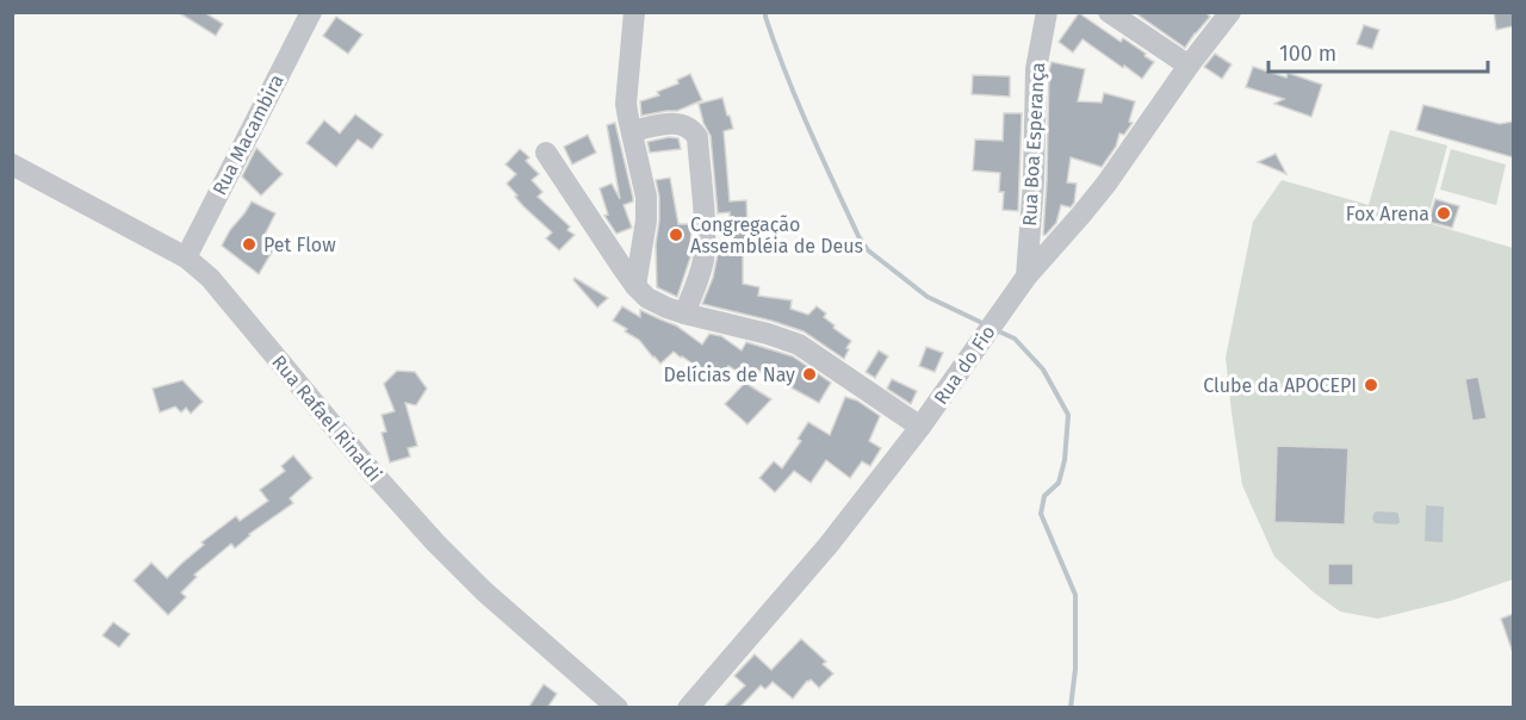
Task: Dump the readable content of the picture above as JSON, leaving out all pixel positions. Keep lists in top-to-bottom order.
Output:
{
  "streets": {
    "street": [
      "Rua Macambira",
      "Rua Boa Esperança",
      "Rua do Fio",
      "Rua Rafael Rinaldi"
    ]
  },
  "crossings": [
    ["Rua Macambira", "Rua Rafael Rinaldi"],
    ["Rua Boa Esperança", "Rua do Fio"]
  ],
  "places": [
    "Fox Arena",
    "Congregação Assembléia de Deus",
    "Pet Flow",
    "Delícias de Nay",
    "Clube da APOCEPI"
  ],
  "scale_bar": "100 m"
}
